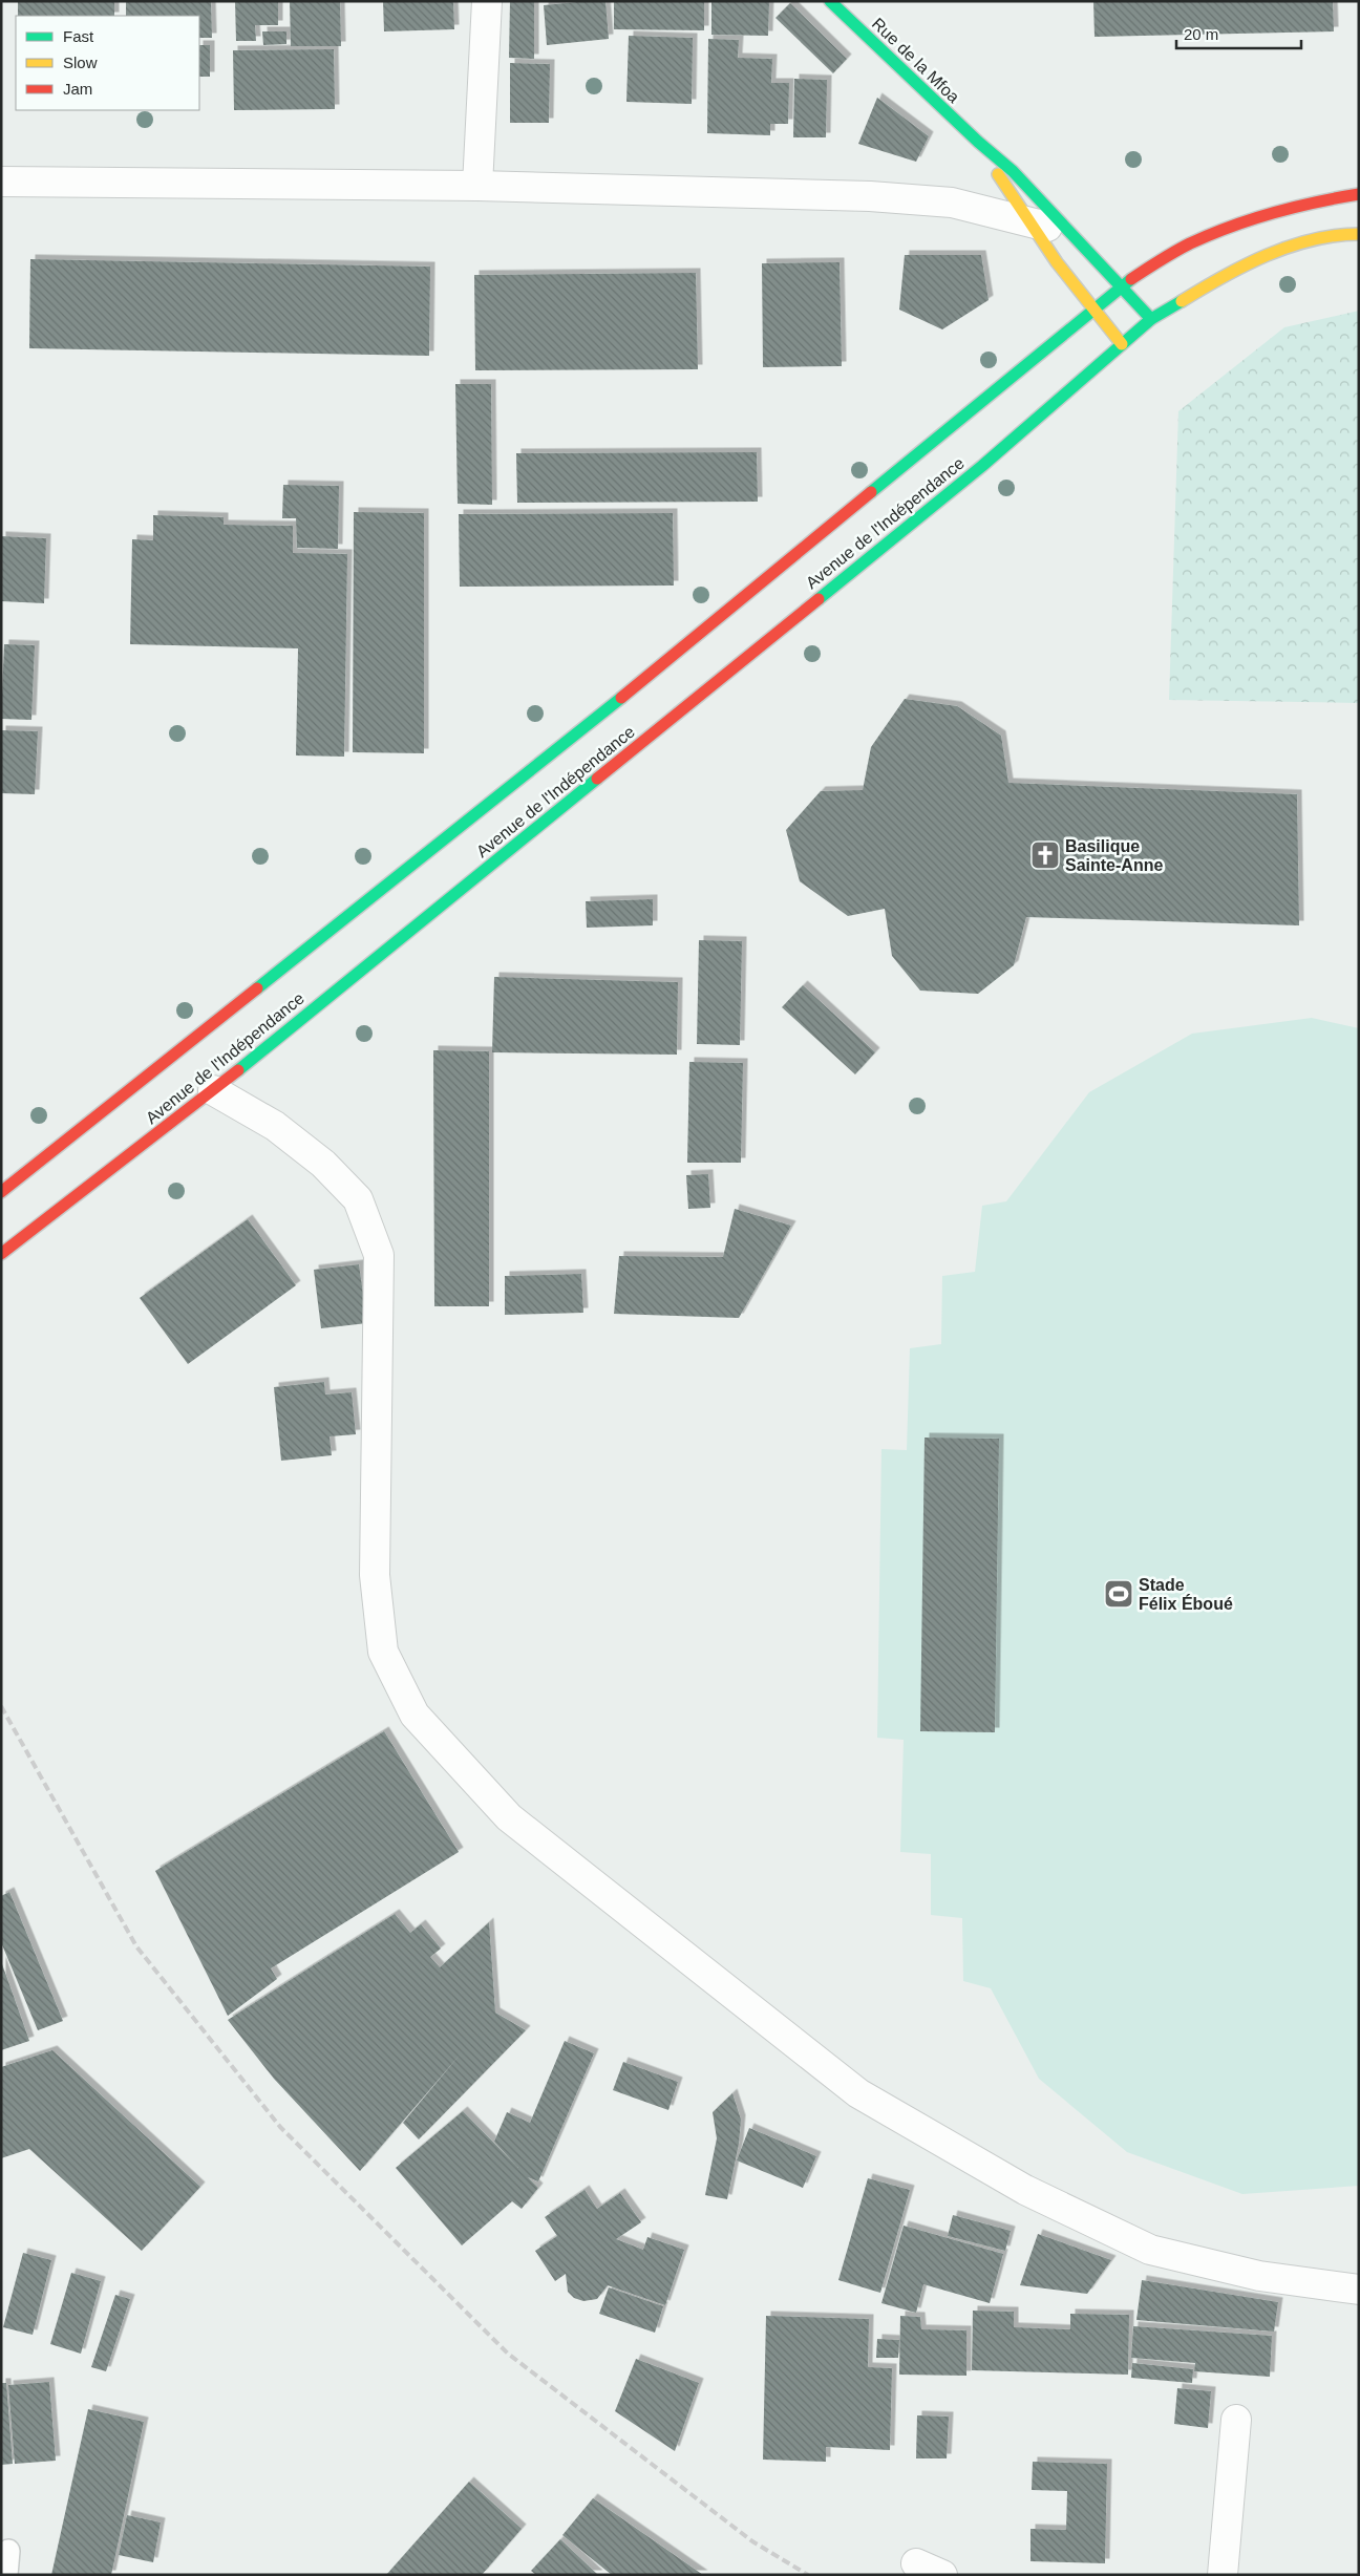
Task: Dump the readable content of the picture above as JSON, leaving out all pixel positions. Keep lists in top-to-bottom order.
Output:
{
  "streets": {
    "main road": ["Rue de la Mfoa", "Avenue de l'Indépendance"]
  },
  "crossings": [
    ["Rue de la Mfoa", "Avenue de l'Indépendance"]
  ],
  "places": {
    "church": ["Basilique Sainte-Anne"],
    "sports": ["Stade Félix Éboué"]
  },
  "legend": ["Fast", "Slow", "Jam"],
  "scale_bar": "20 m"
}
